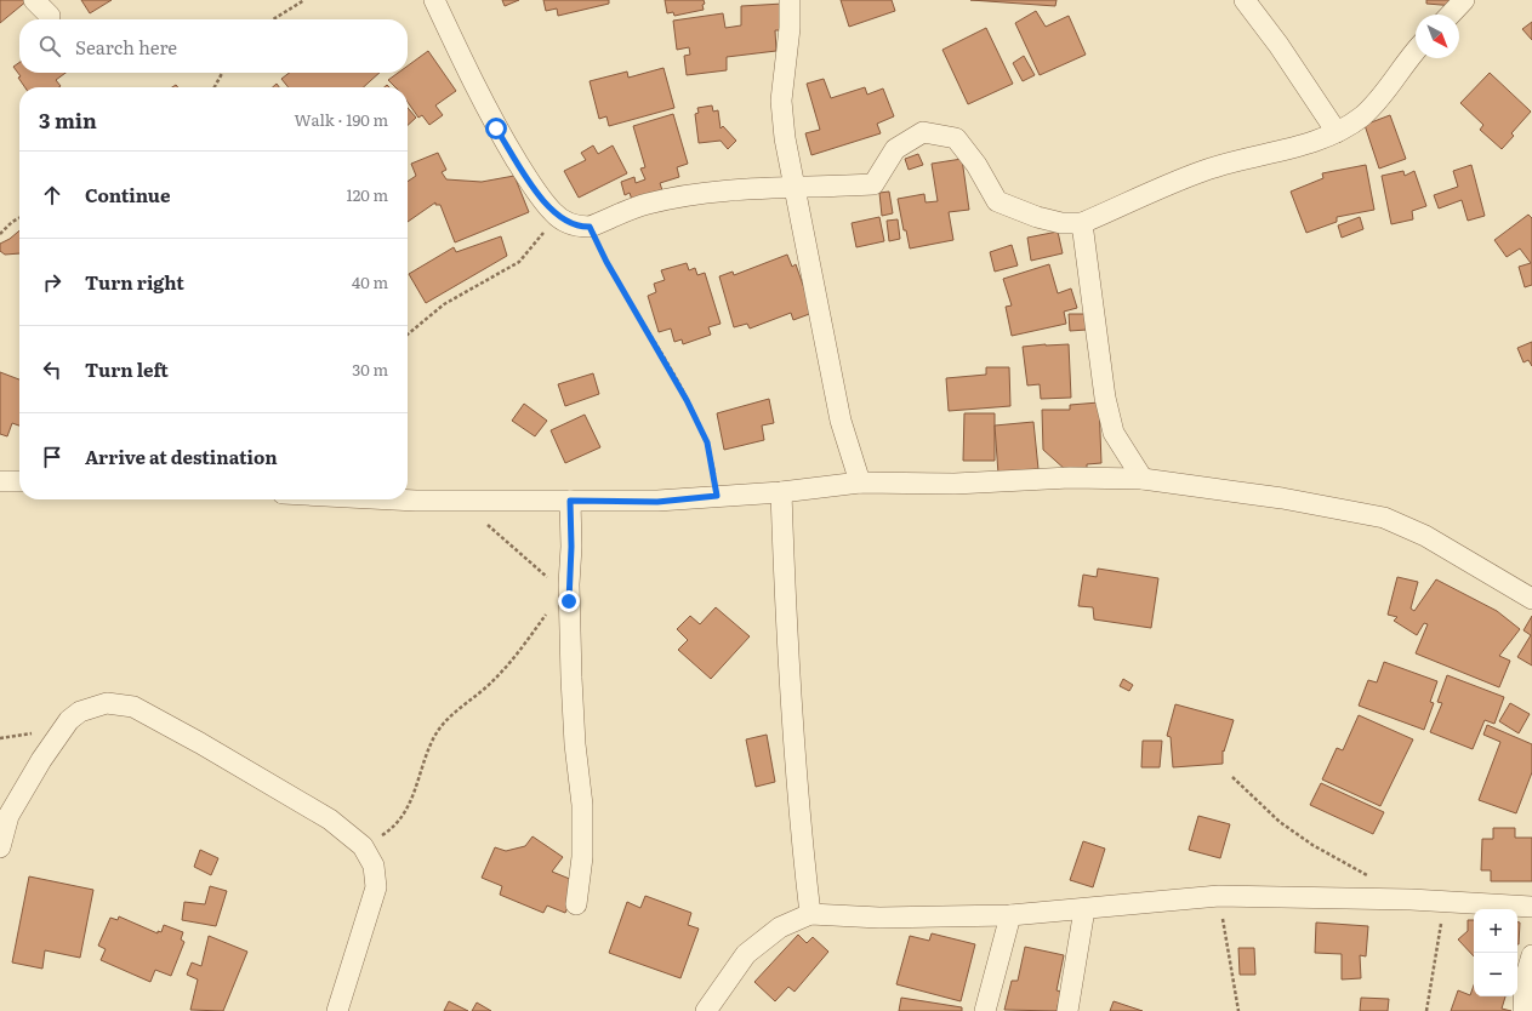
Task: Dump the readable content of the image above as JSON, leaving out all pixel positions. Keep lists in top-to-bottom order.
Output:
{
  "north": "bottom right",
  "page": {
    "search": "Search here",
    "heading": ["3 min", "Walk · 190 m"],
    "list": [
      ["Continue", "120 m"],
      ["Turn right", "40 m"],
      ["Turn left", "30 m"],
      "Arrive at destination"
    ],
    "map_buttons": ["+", "−"]
  }
}
